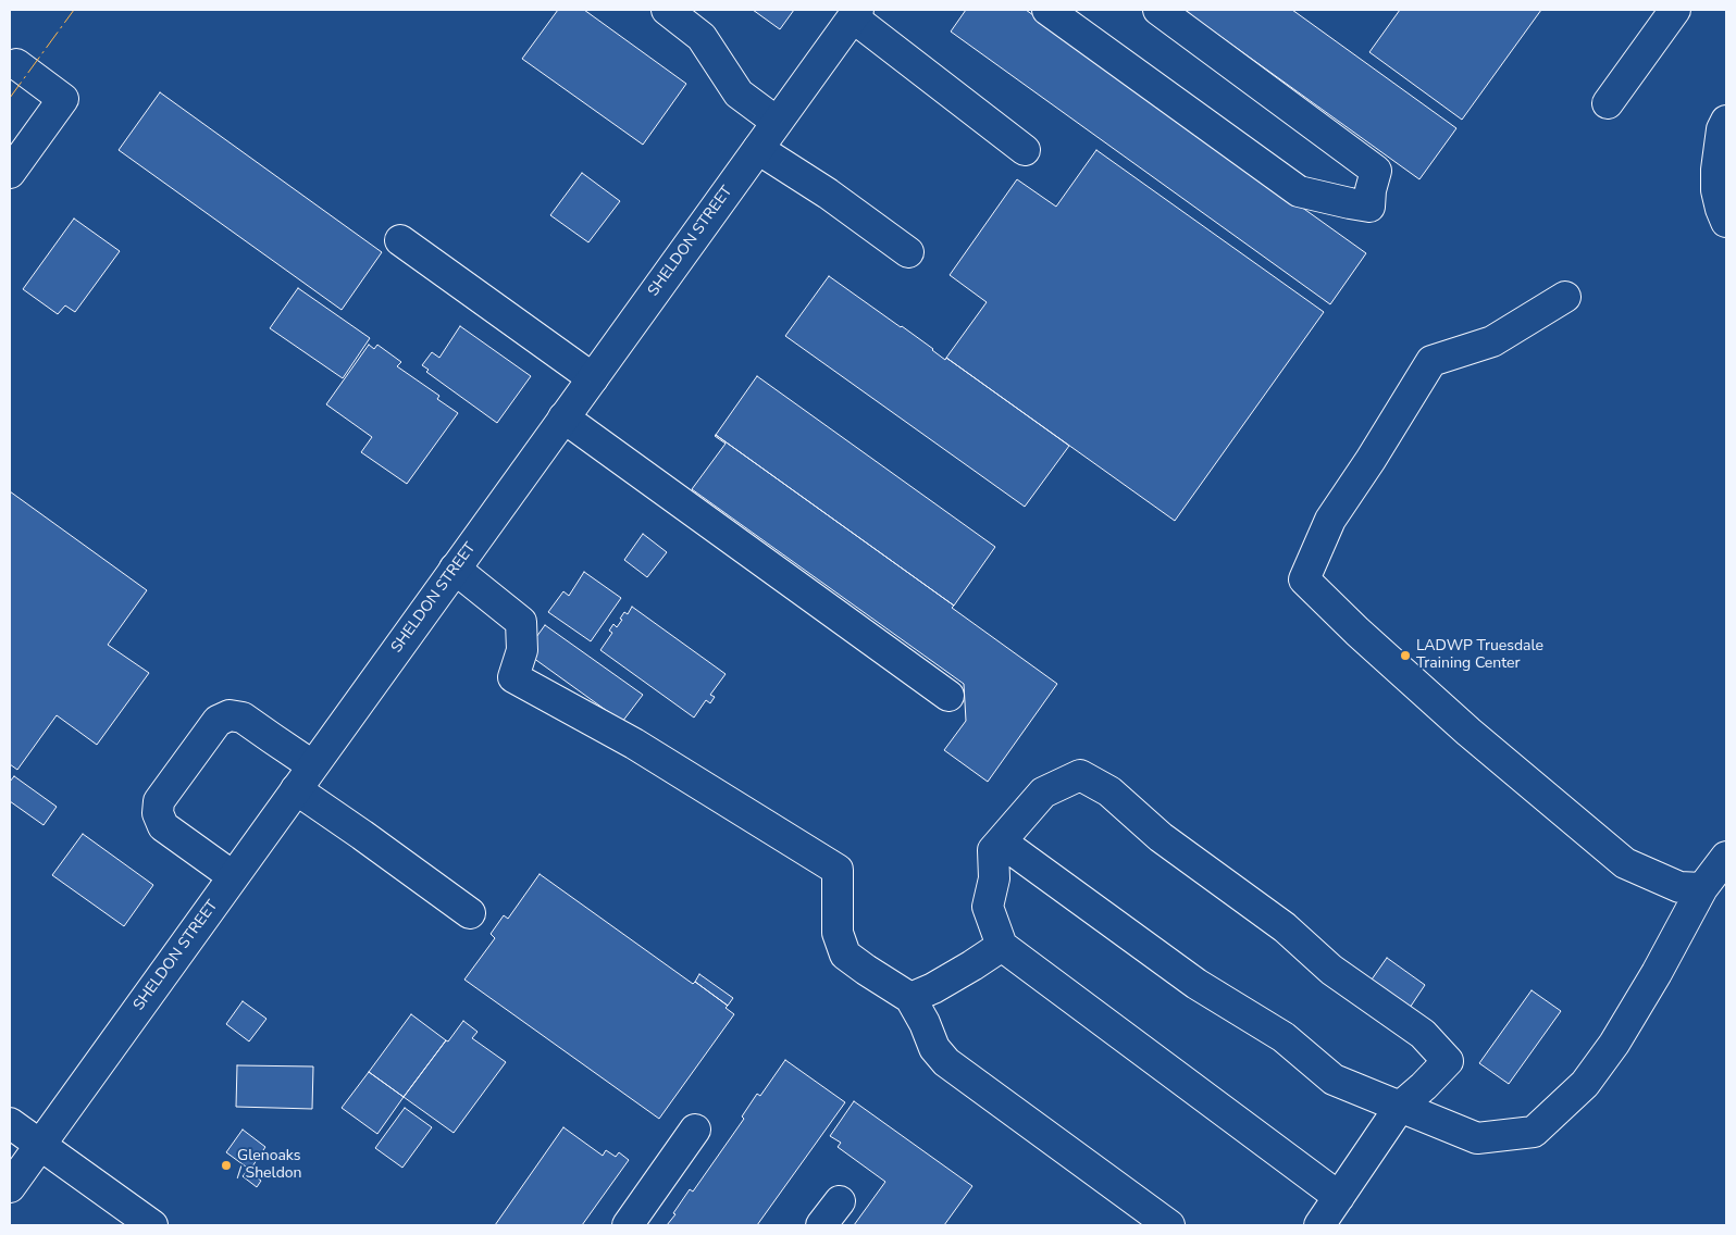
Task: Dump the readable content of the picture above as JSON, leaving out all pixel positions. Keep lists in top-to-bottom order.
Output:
{
  "streets": {
    "main road": ["SHELDON STREET"]
  },
  "places": ["LADWP Truesdale Training Center", "Glenoaks / Sheldon"]
}
